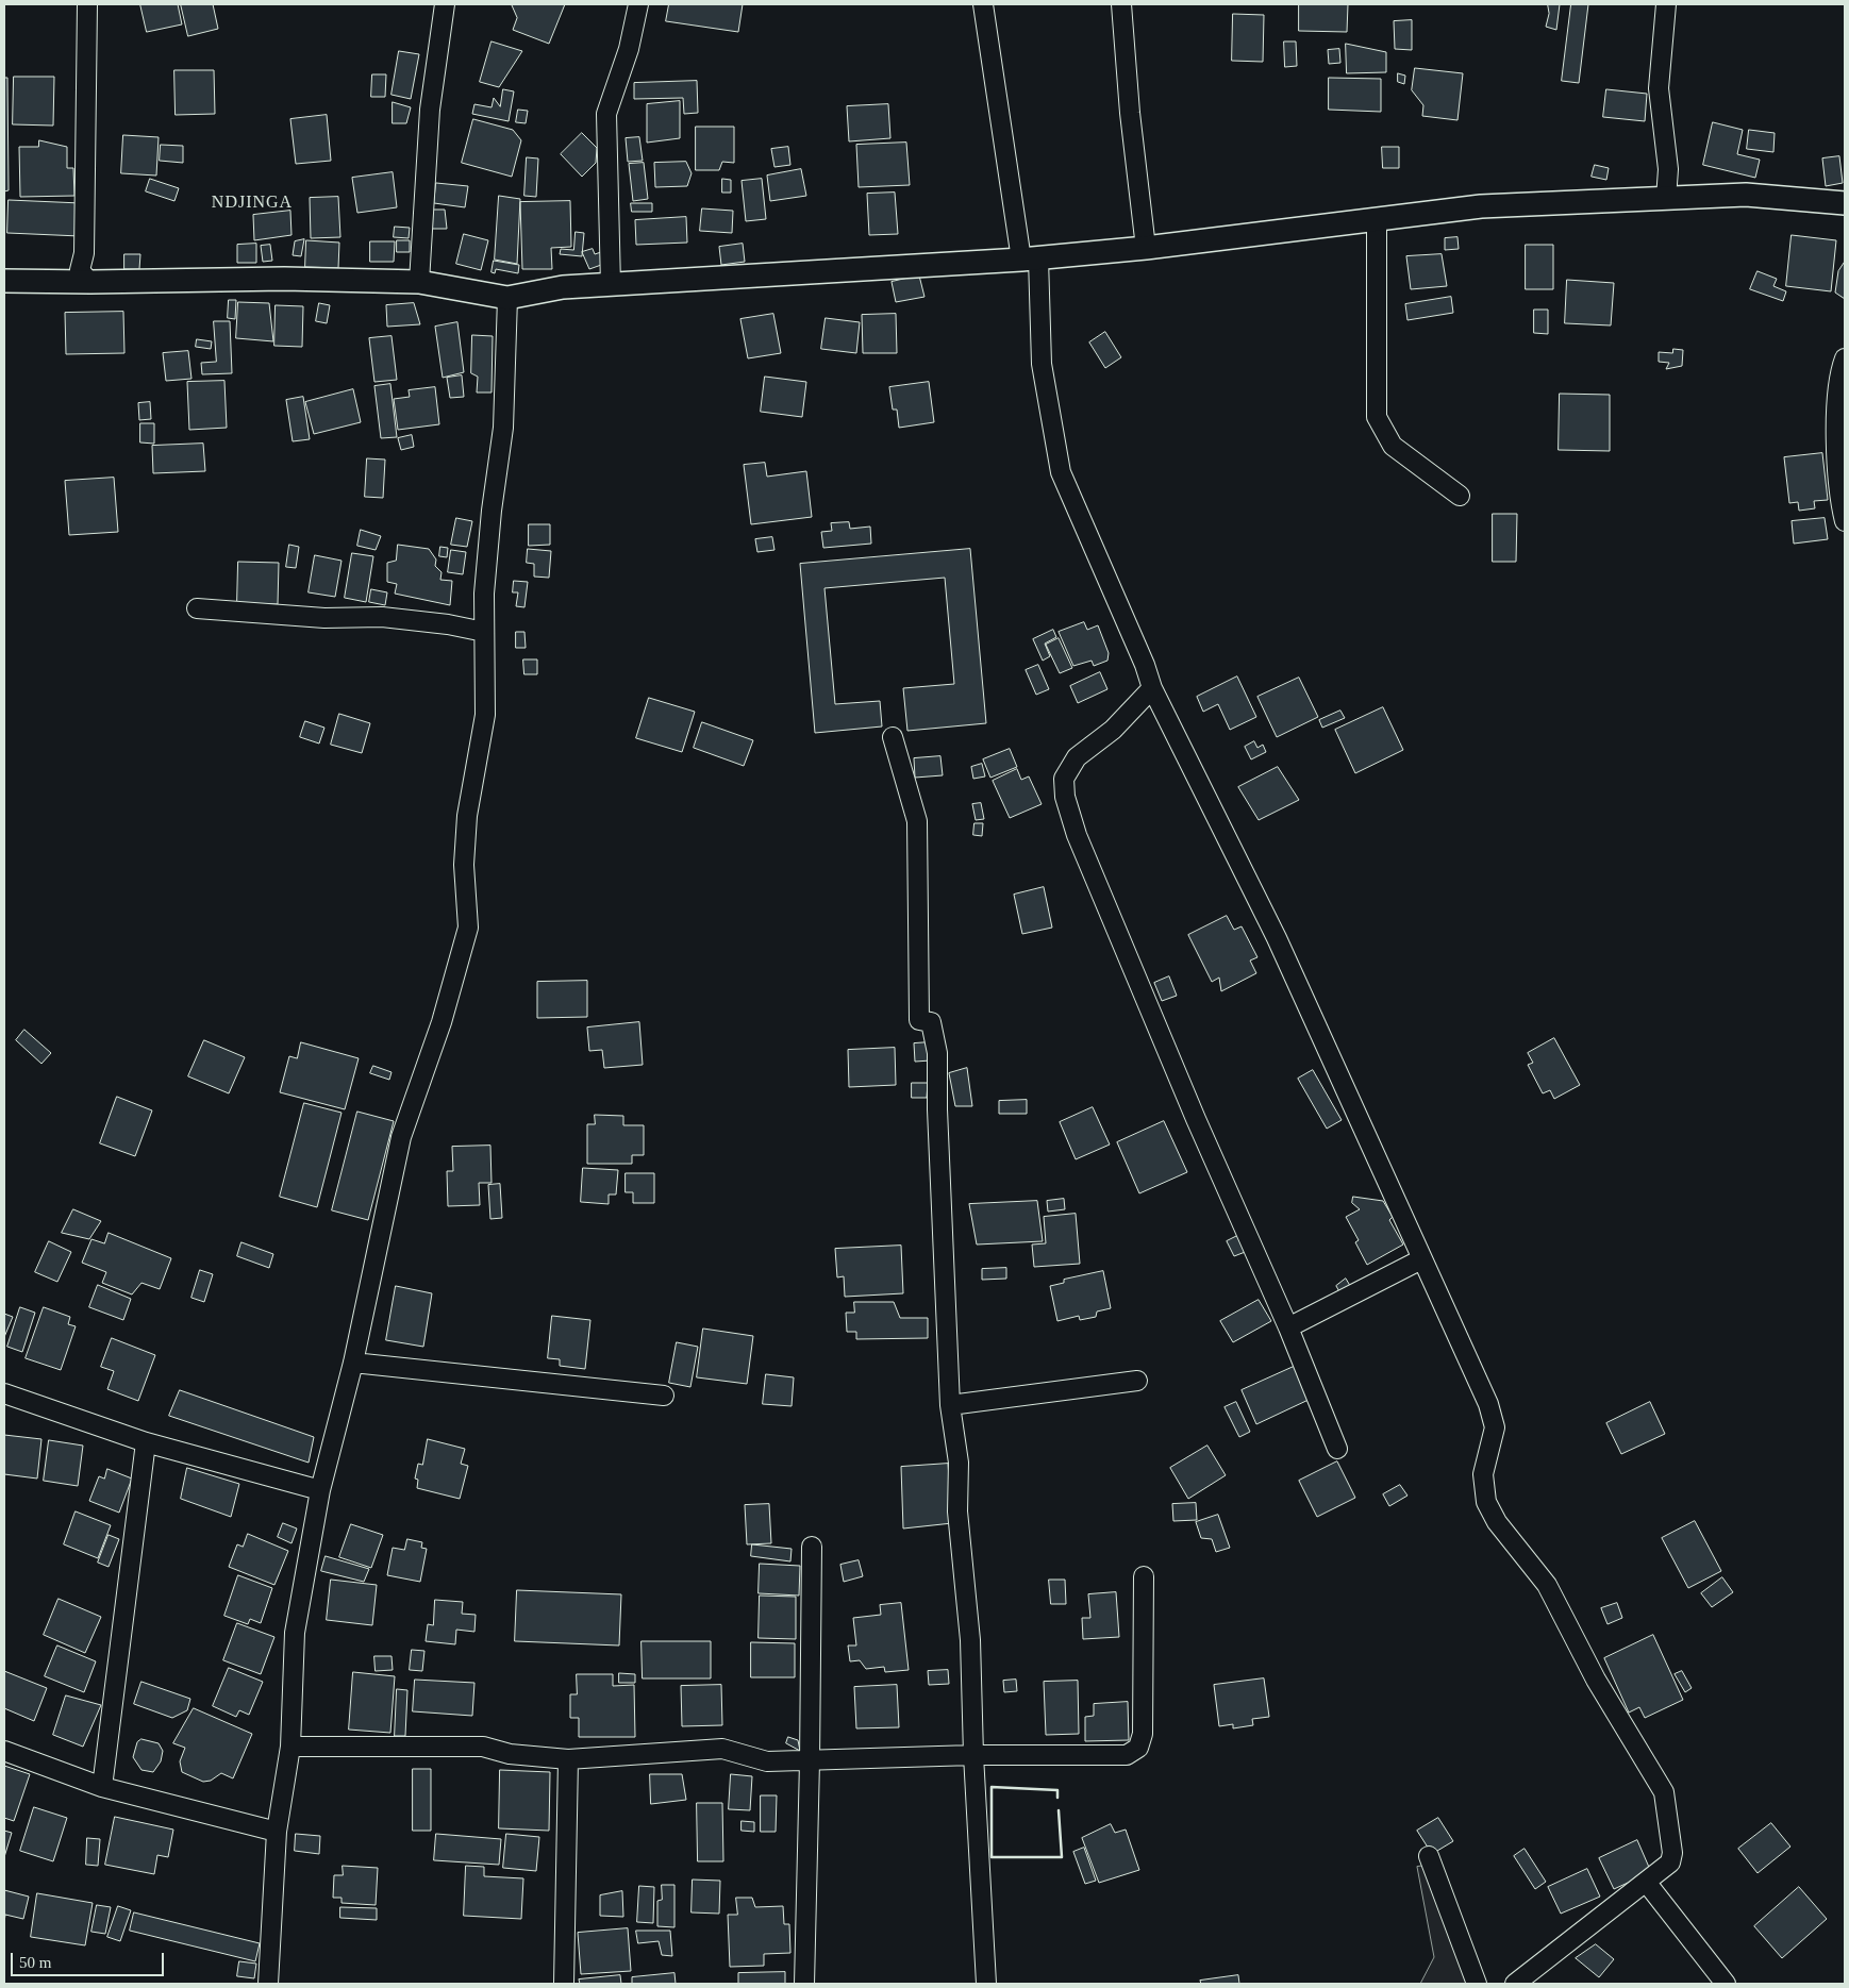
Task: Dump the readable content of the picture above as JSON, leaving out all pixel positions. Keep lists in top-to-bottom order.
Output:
{
  "districts": ["NDJINGA"],
  "scale_bar": "50 m"
}
